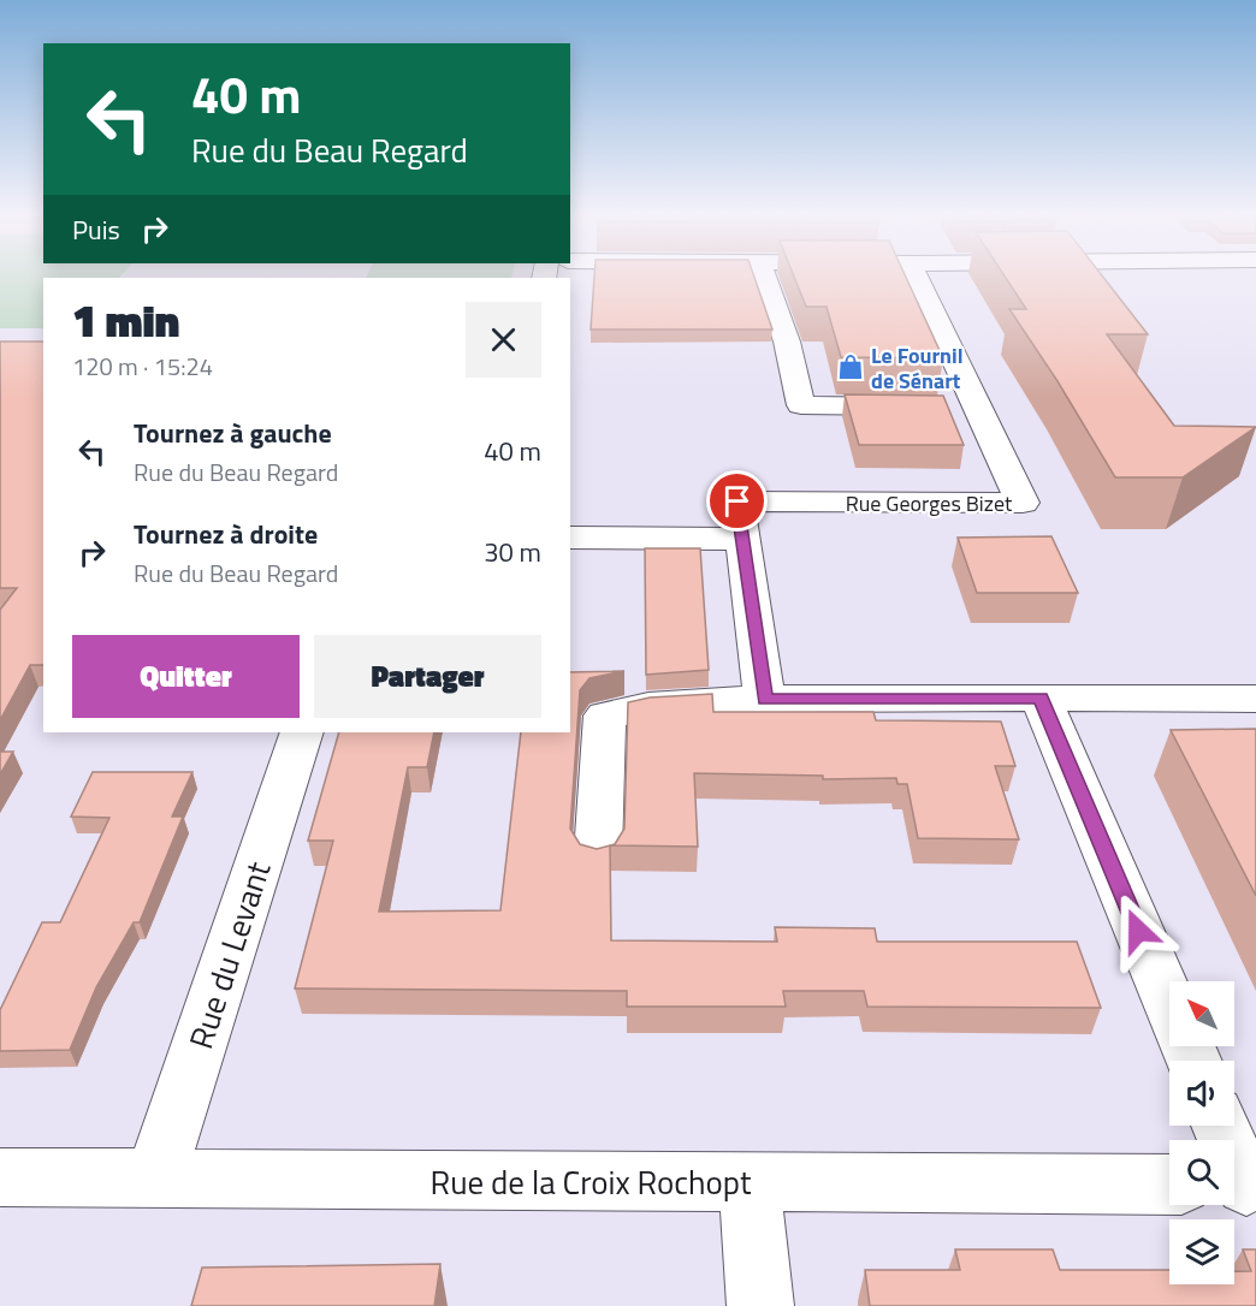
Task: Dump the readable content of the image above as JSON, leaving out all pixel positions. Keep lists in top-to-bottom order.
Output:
{
  "streets": {
    "street": ["Rue Georges Bizet", "Rue du Levant", "Rue de la Croix Rochopt"]
  },
  "crossings": [
    ["Rue du Levant", "Rue de la Croix Rochopt"]
  ],
  "places": {
    "shop": ["Le Fournil de Sénart"]
  },
  "north": "top left",
  "page": {
    "turn": ["40 m", "Rue du Beau Regard"],
    "then": "Puis",
    "heading": ["1 min", "120 m · 15:24"],
    "list": [
      {
        "name": "Tournez à gauche",
        "note": "Rue du Beau Regard",
        "value": "40 m"
      },
      {
        "name": "Tournez à droite",
        "note": "Rue du Beau Regard",
        "value": "30 m"
      }
    ],
    "buttons": ["Quitter", "Partager"]
  }
}
